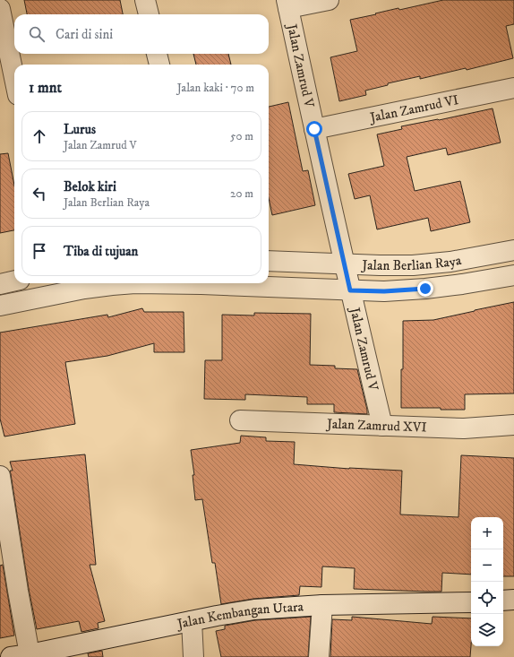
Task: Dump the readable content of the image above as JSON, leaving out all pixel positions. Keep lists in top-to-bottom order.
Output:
{
  "streets": {
    "street": [
      "Jalan Zamrud V",
      "Jalan Zamrud VI",
      "Jalan Berlian Raya",
      "Jalan Zamrud XVI",
      "Jalan Kembangan Utara"
    ]
  },
  "crossings": [
    ["Jalan Zamrud V", "Jalan Zamrud VI"],
    ["Jalan Zamrud V", "Jalan Berlian Raya"],
    ["Jalan Zamrud V", "Jalan Zamrud XVI"]
  ],
  "page": {
    "search": "Cari di sini",
    "heading": ["1 mnt", "Jalan kaki · 70 m"],
    "list": [
      ["Lurus", "Jalan Zamrud V", "50 m"],
      ["Belok kiri", "Jalan Berlian Raya", "20 m"],
      "Tiba di tujuan"
    ],
    "map_buttons": ["+", "−"]
  }
}
